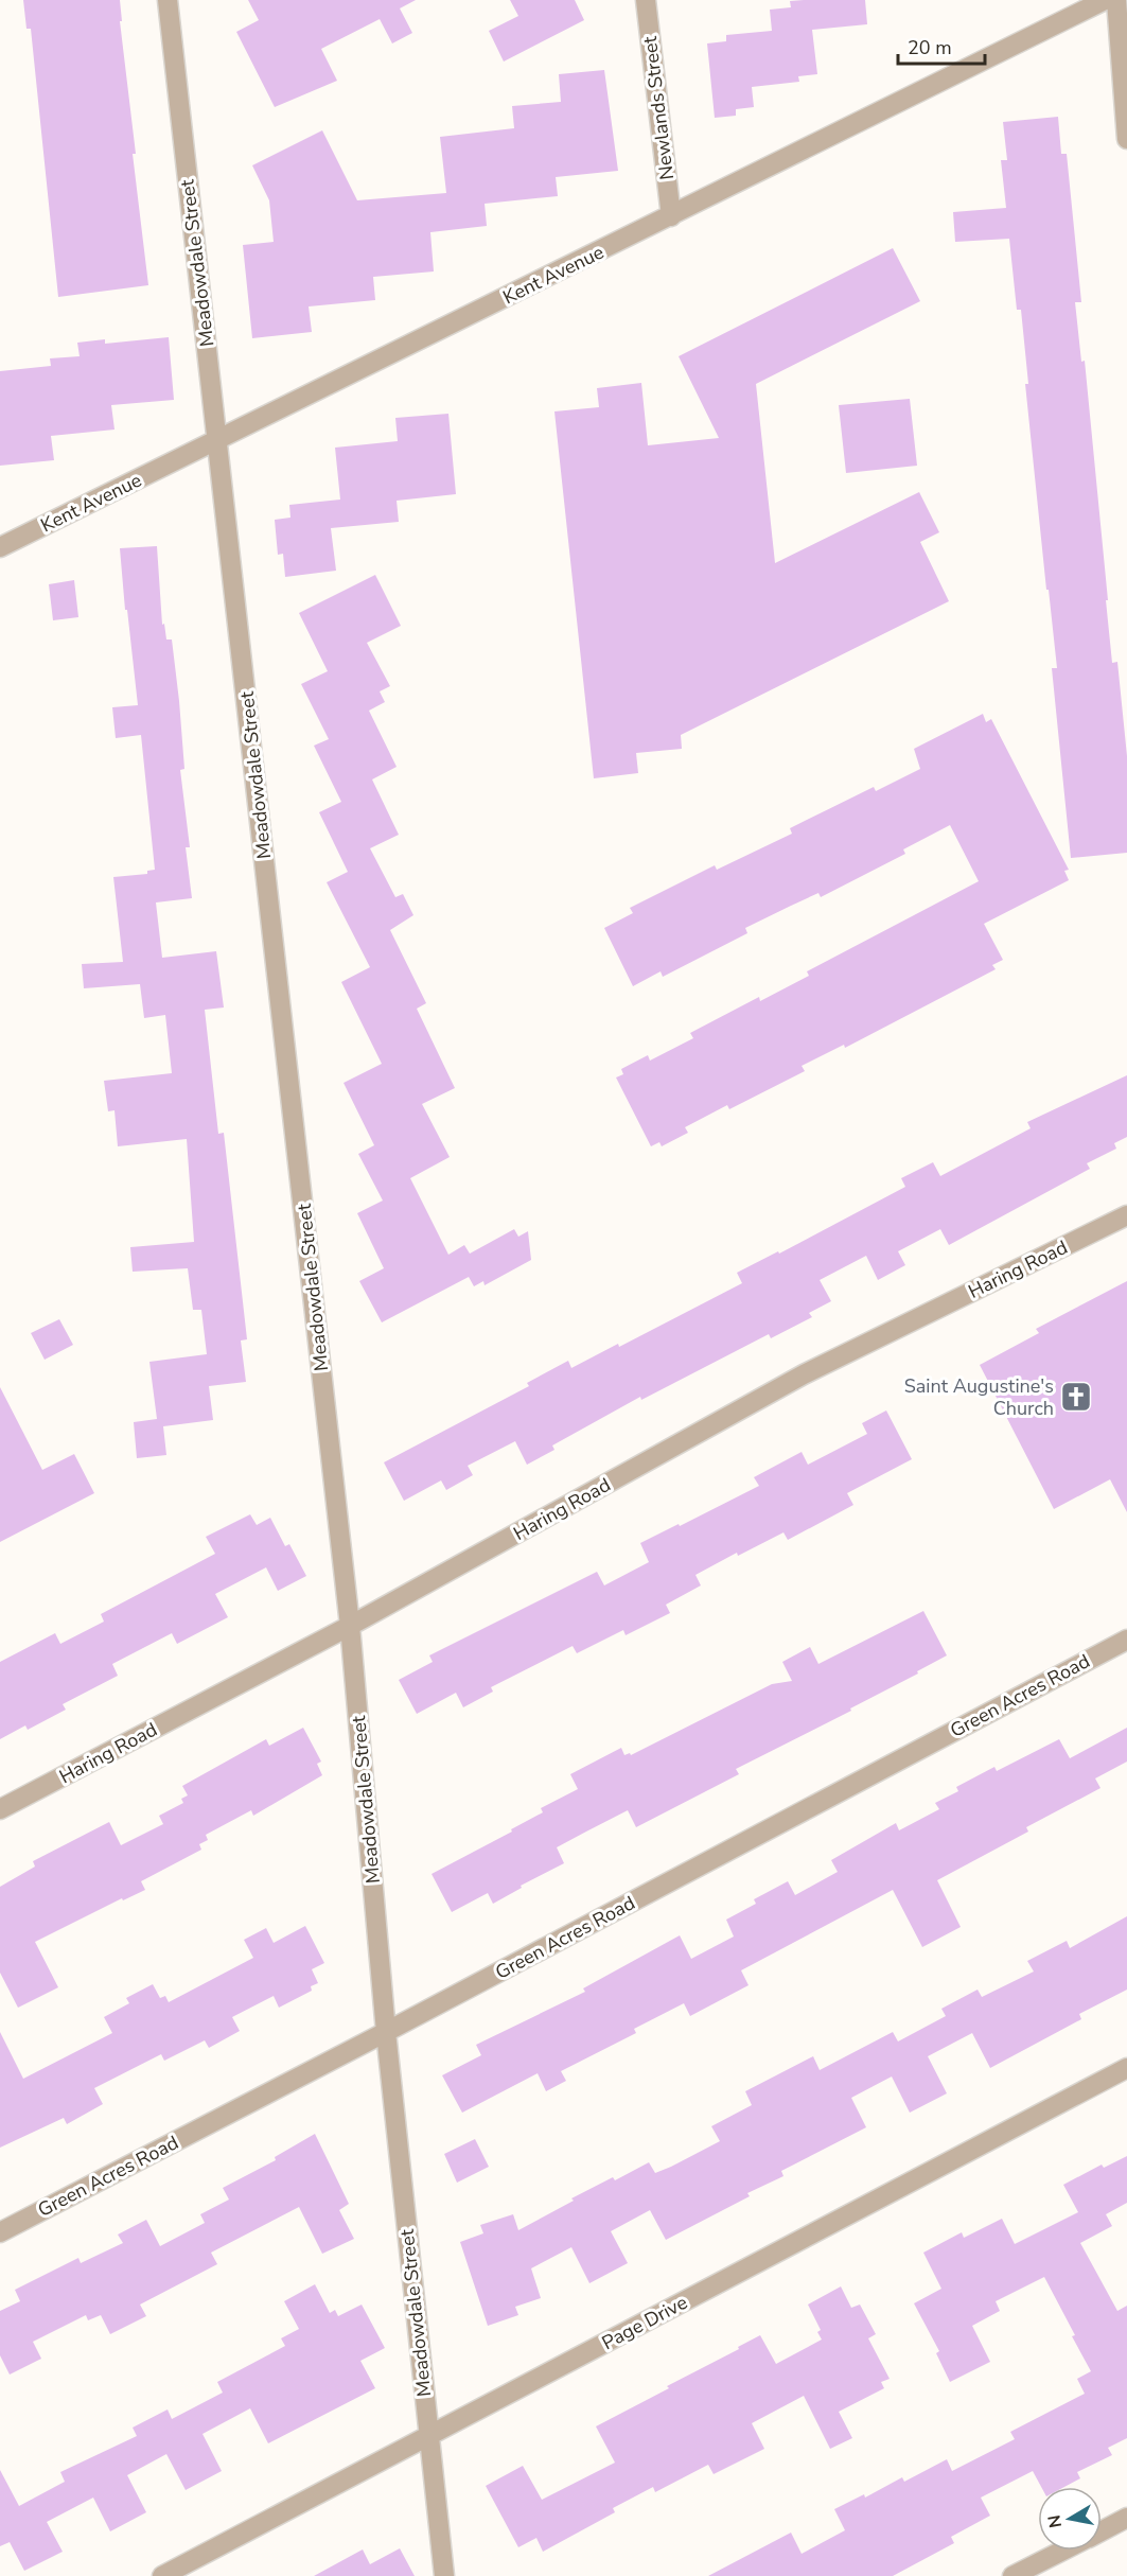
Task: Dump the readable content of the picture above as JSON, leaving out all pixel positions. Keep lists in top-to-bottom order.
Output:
{
  "streets": {
    "street": [
      "Newlands Street",
      "Meadowdale Street",
      "Kent Avenue",
      "Haring Road",
      "Green Acres Road",
      "Page Drive"
    ]
  },
  "crossings": [
    ["Newlands Street", "Kent Avenue"],
    ["Meadowdale Street", "Kent Avenue"],
    ["Meadowdale Street", "Haring Road"],
    ["Meadowdale Street", "Green Acres Road"],
    ["Meadowdale Street", "Page Drive"]
  ],
  "places": {
    "church": ["Saint Augustine's Church"]
  },
  "scale_bar": "20 m",
  "north": "left"
}
